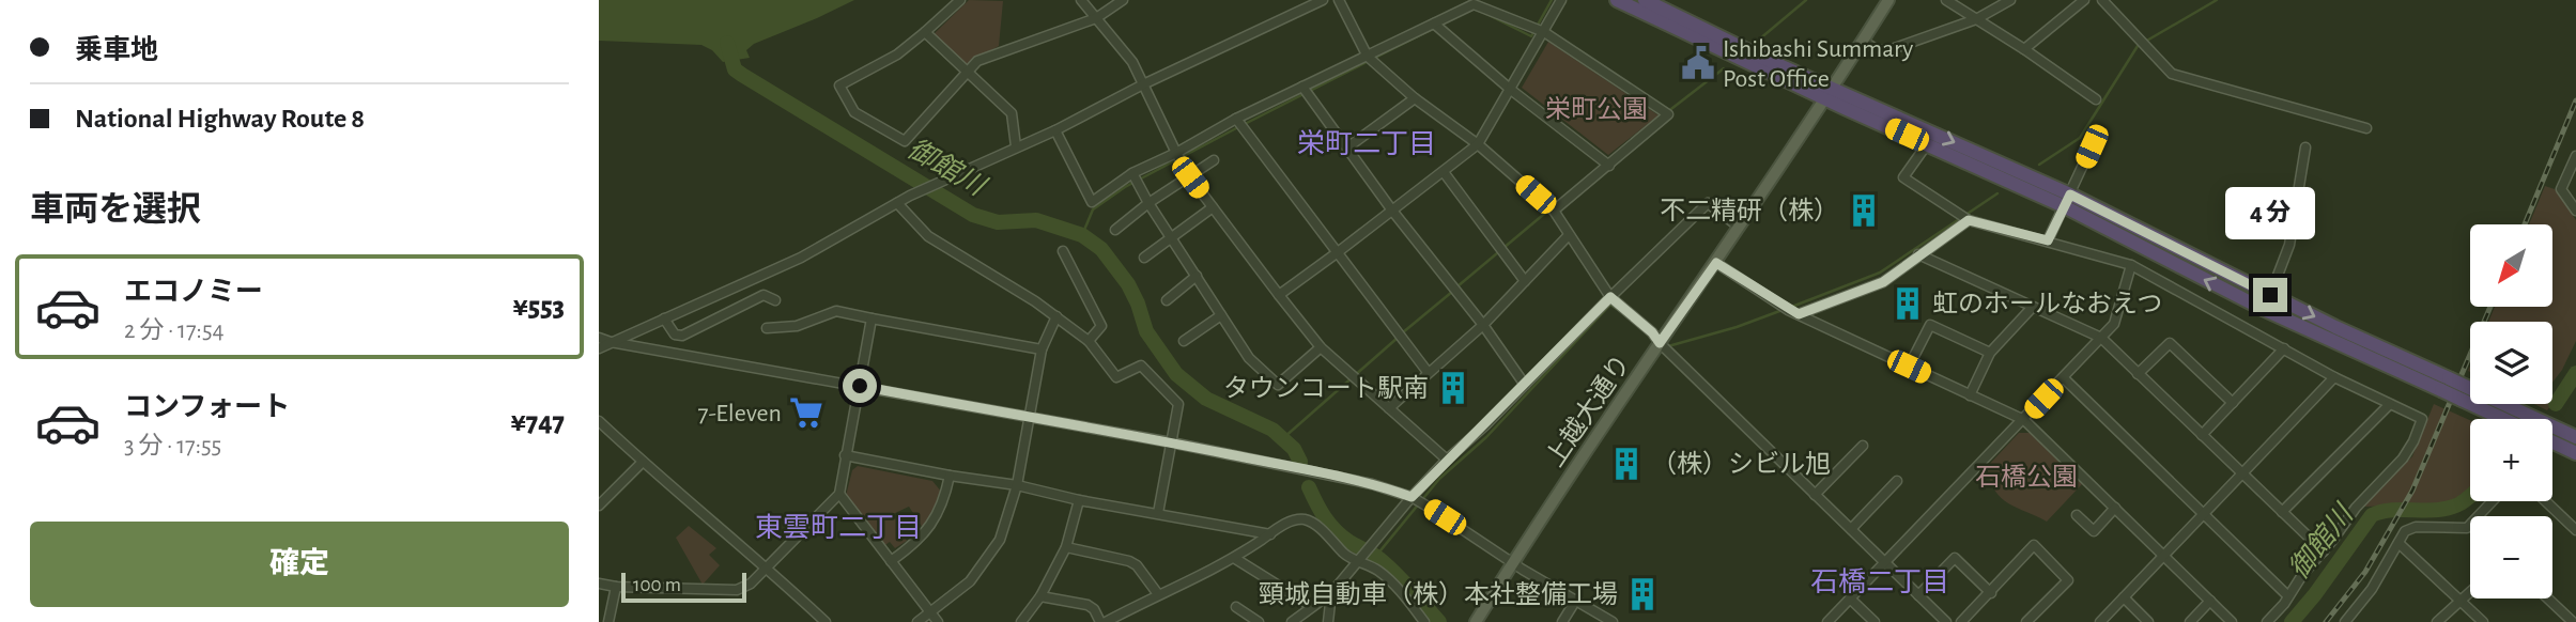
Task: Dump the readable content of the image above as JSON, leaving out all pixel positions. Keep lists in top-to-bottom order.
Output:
{
  "streets": {
    "main road": ["上越大通り"]
  },
  "districts": ["栄町二丁目", "東雲町二丁目", "石橋二丁目"],
  "water": ["御館川"],
  "parks": ["栄町公園", "石橋公園"],
  "places": {
    "public building": ["Ishibashi Summary Post Office"],
    "building": [
      "不二精研（株）",
      "虹のホールなおえつ",
      "タウンコート駅南",
      "（株）シビル旭",
      "頸城自動車（株）本社整備工場"
    ],
    "supermarket": ["7-Eleven"]
  },
  "scale_bar": "100 m",
  "north": "bottom left",
  "page": {
    "banner": ["乗車地", "National Highway Route 8"],
    "heading": "車両を選択",
    "bubble": "4 分",
    "map_buttons": ["+", "−"],
    "list": [
      {
        "name": "エコノミー",
        "note": "2 分 · 17:54",
        "value": "¥553"
      },
      {
        "name": "コンフォート",
        "note": "3 分 · 17:55",
        "value": "¥747"
      }
    ],
    "buttons": "確定",
    "scale": "100 m"
  }
}
